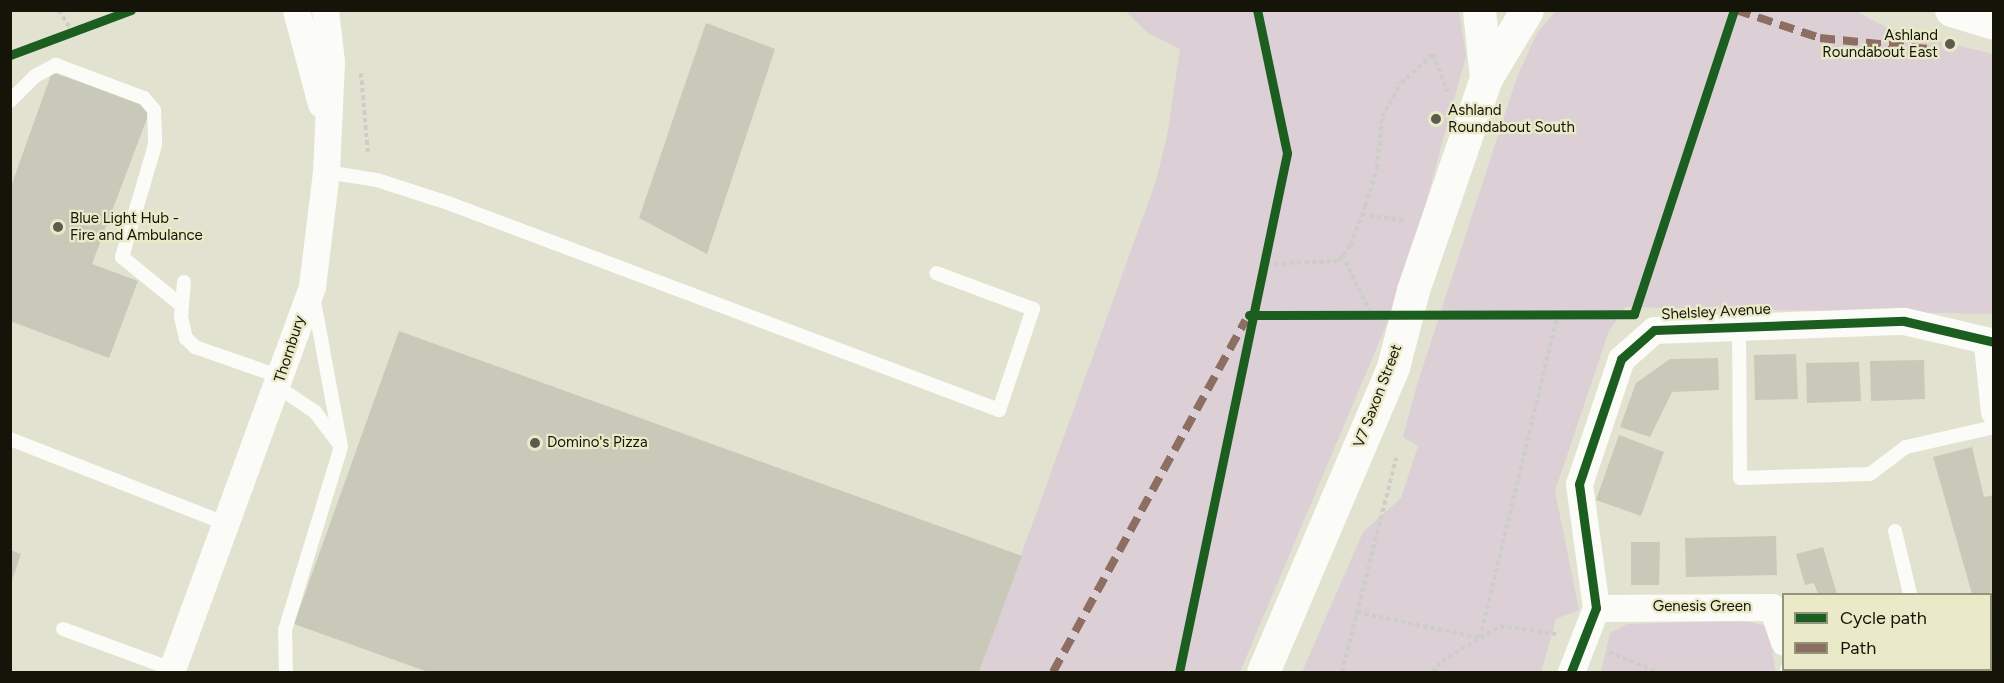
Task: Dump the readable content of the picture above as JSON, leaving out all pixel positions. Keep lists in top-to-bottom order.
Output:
{
  "streets": {
    "main road": ["V7 Saxon Street"],
    "street": ["Shelsley Avenue", "Thornbury", "Genesis Green"]
  },
  "crossings": [
    ["Shelsley Avenue", "Genesis Green"]
  ],
  "places": [
    "Ashland Roundabout East",
    "Ashland Roundabout South",
    "Blue Light Hub - Fire and Ambulance",
    "Domino's Pizza"
  ],
  "legend": ["Cycle path", "Path"]
}
